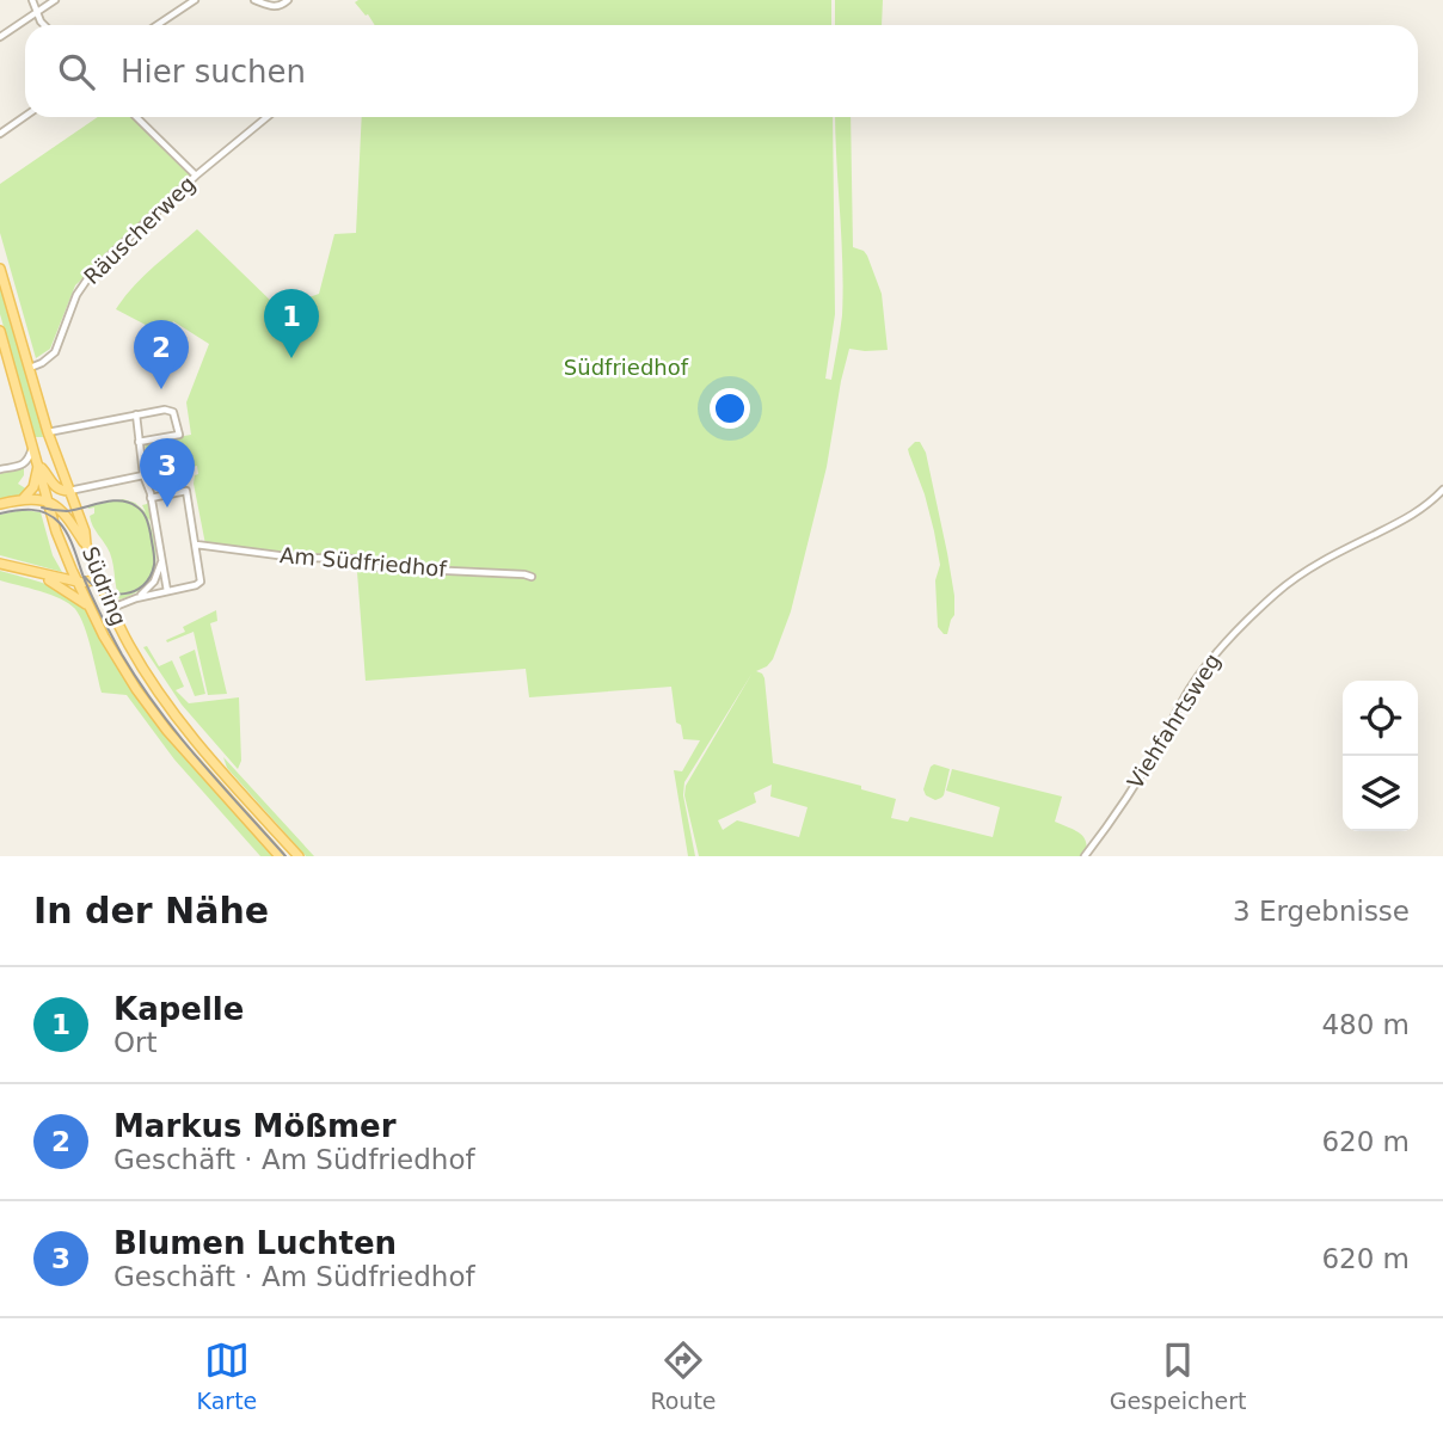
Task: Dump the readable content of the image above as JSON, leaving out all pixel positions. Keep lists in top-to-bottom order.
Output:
{
  "streets": {
    "main road": ["Südring"],
    "street": ["Räuscherweg", "Am Südfriedhof", "Viehfahrtsweg"]
  },
  "crossings": [
    ["Räuscherweg", "Südring"]
  ],
  "parks": ["Südfriedhof"],
  "page": {
    "search": "Hier suchen",
    "pins": ["1", "2", "3"],
    "heading": ["In der Nähe", "3 Ergebnisse"],
    "list": [
      {
        "mark": "1",
        "name": "Kapelle",
        "note": "Ort",
        "value": "480 m"
      },
      {
        "mark": "2",
        "name": "Markus Mößmer",
        "note": "Geschäft · Am Südfriedhof",
        "value": "620 m"
      },
      {
        "mark": "3",
        "name": "Blumen Luchten",
        "note": "Geschäft · Am Südfriedhof",
        "value": "620 m"
      }
    ],
    "nav": ["Karte", "Route", "Gespeichert"]
  }
}
